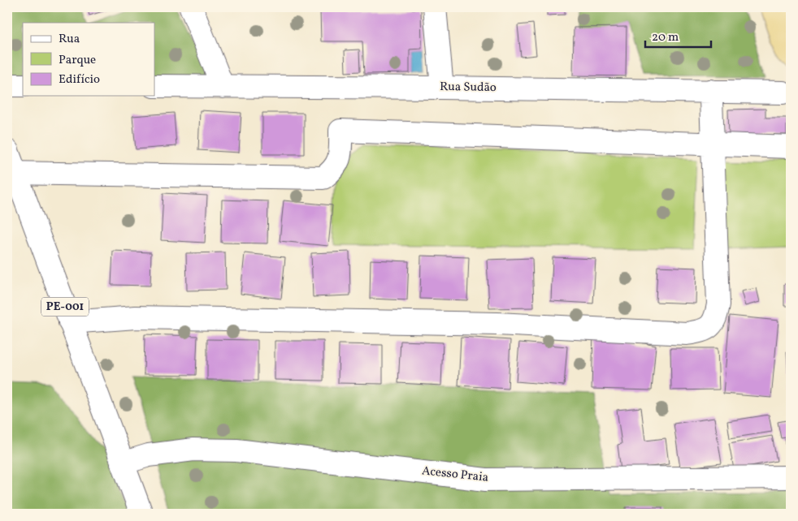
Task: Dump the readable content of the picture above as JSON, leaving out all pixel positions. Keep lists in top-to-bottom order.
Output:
{
  "streets": {
    "street": ["Rua Sudão", "PE-001", "Acesso Praia"]
  },
  "crossings": [
    ["PE-001", "Acesso Praia"]
  ],
  "legend": ["Rua", "Parque", "Edifício"],
  "scale_bar": "20 m"
}
